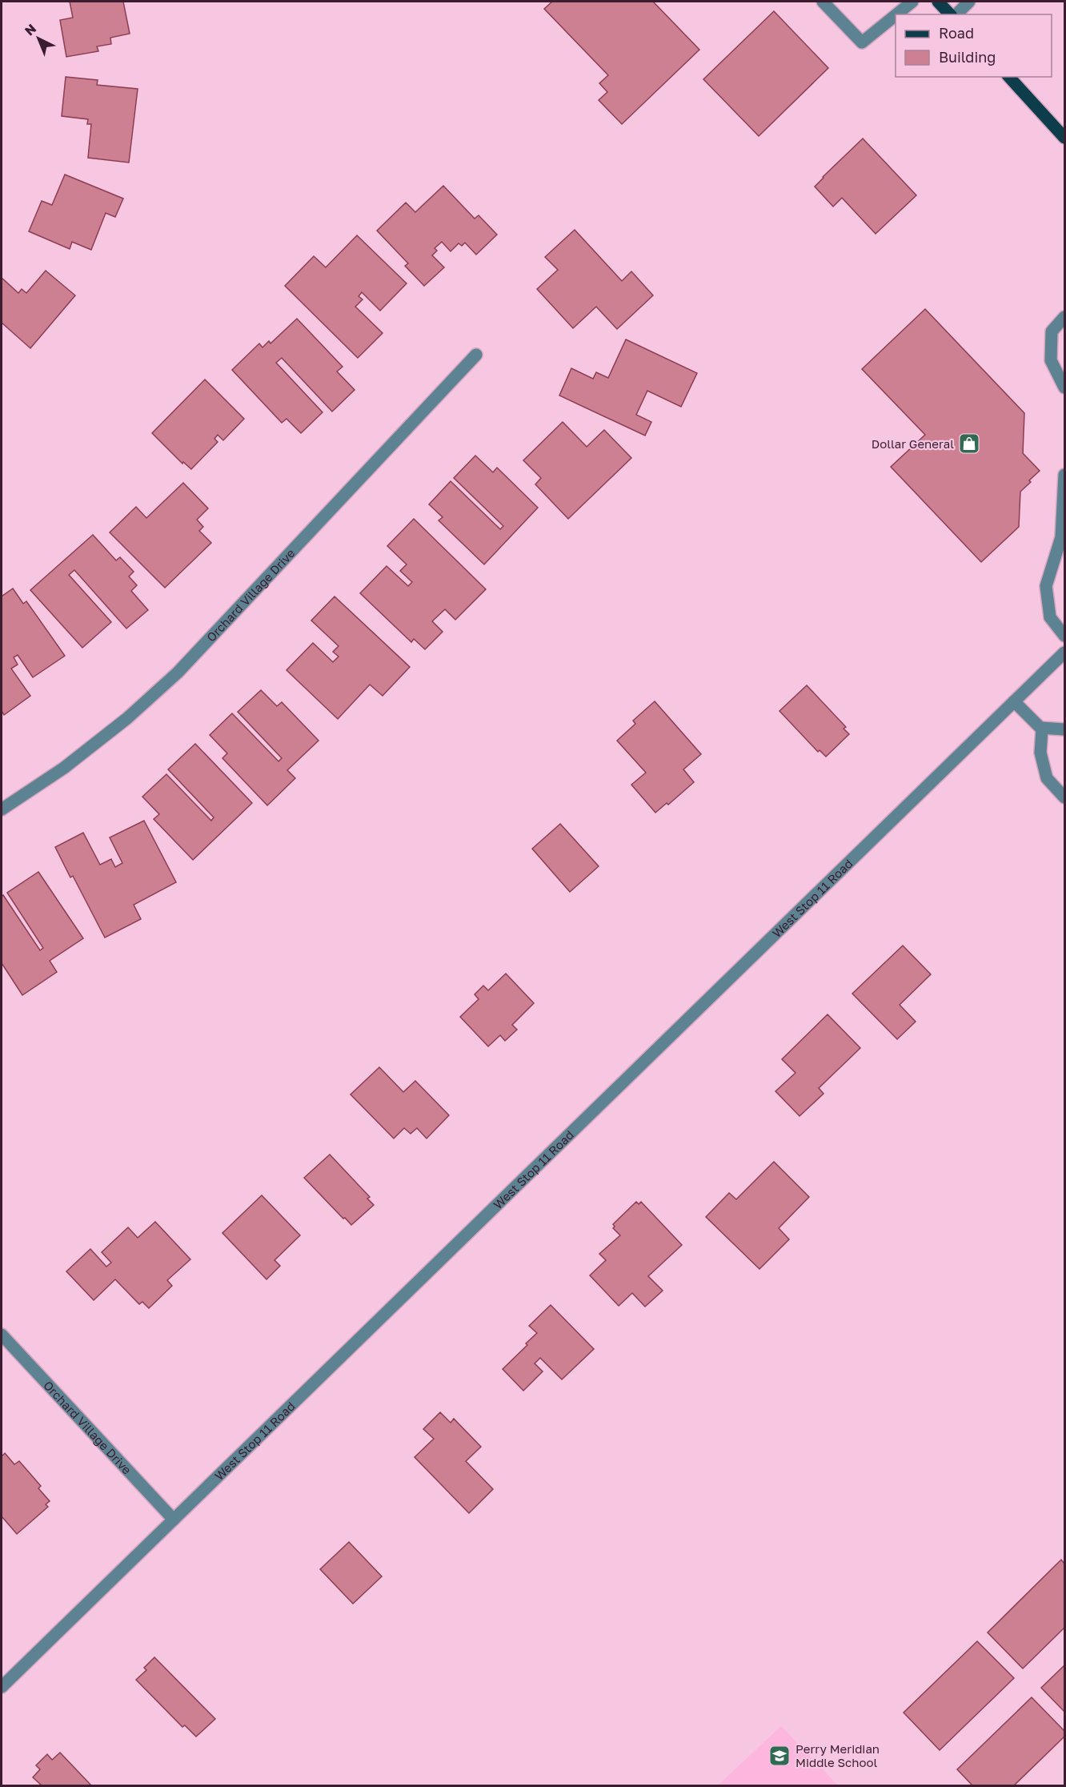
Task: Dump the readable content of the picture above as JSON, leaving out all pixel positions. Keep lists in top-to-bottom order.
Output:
{
  "streets": {
    "street": ["Orchard Village Drive", "West Stop 11 Road"]
  },
  "crossings": [
    ["Orchard Village Drive", "West Stop 11 Road"]
  ],
  "places": {
    "shop": ["Dollar General"],
    "school or university": ["Perry Meridian Middle School"]
  },
  "legend": ["Road", "Building"],
  "north": "top left"
}
